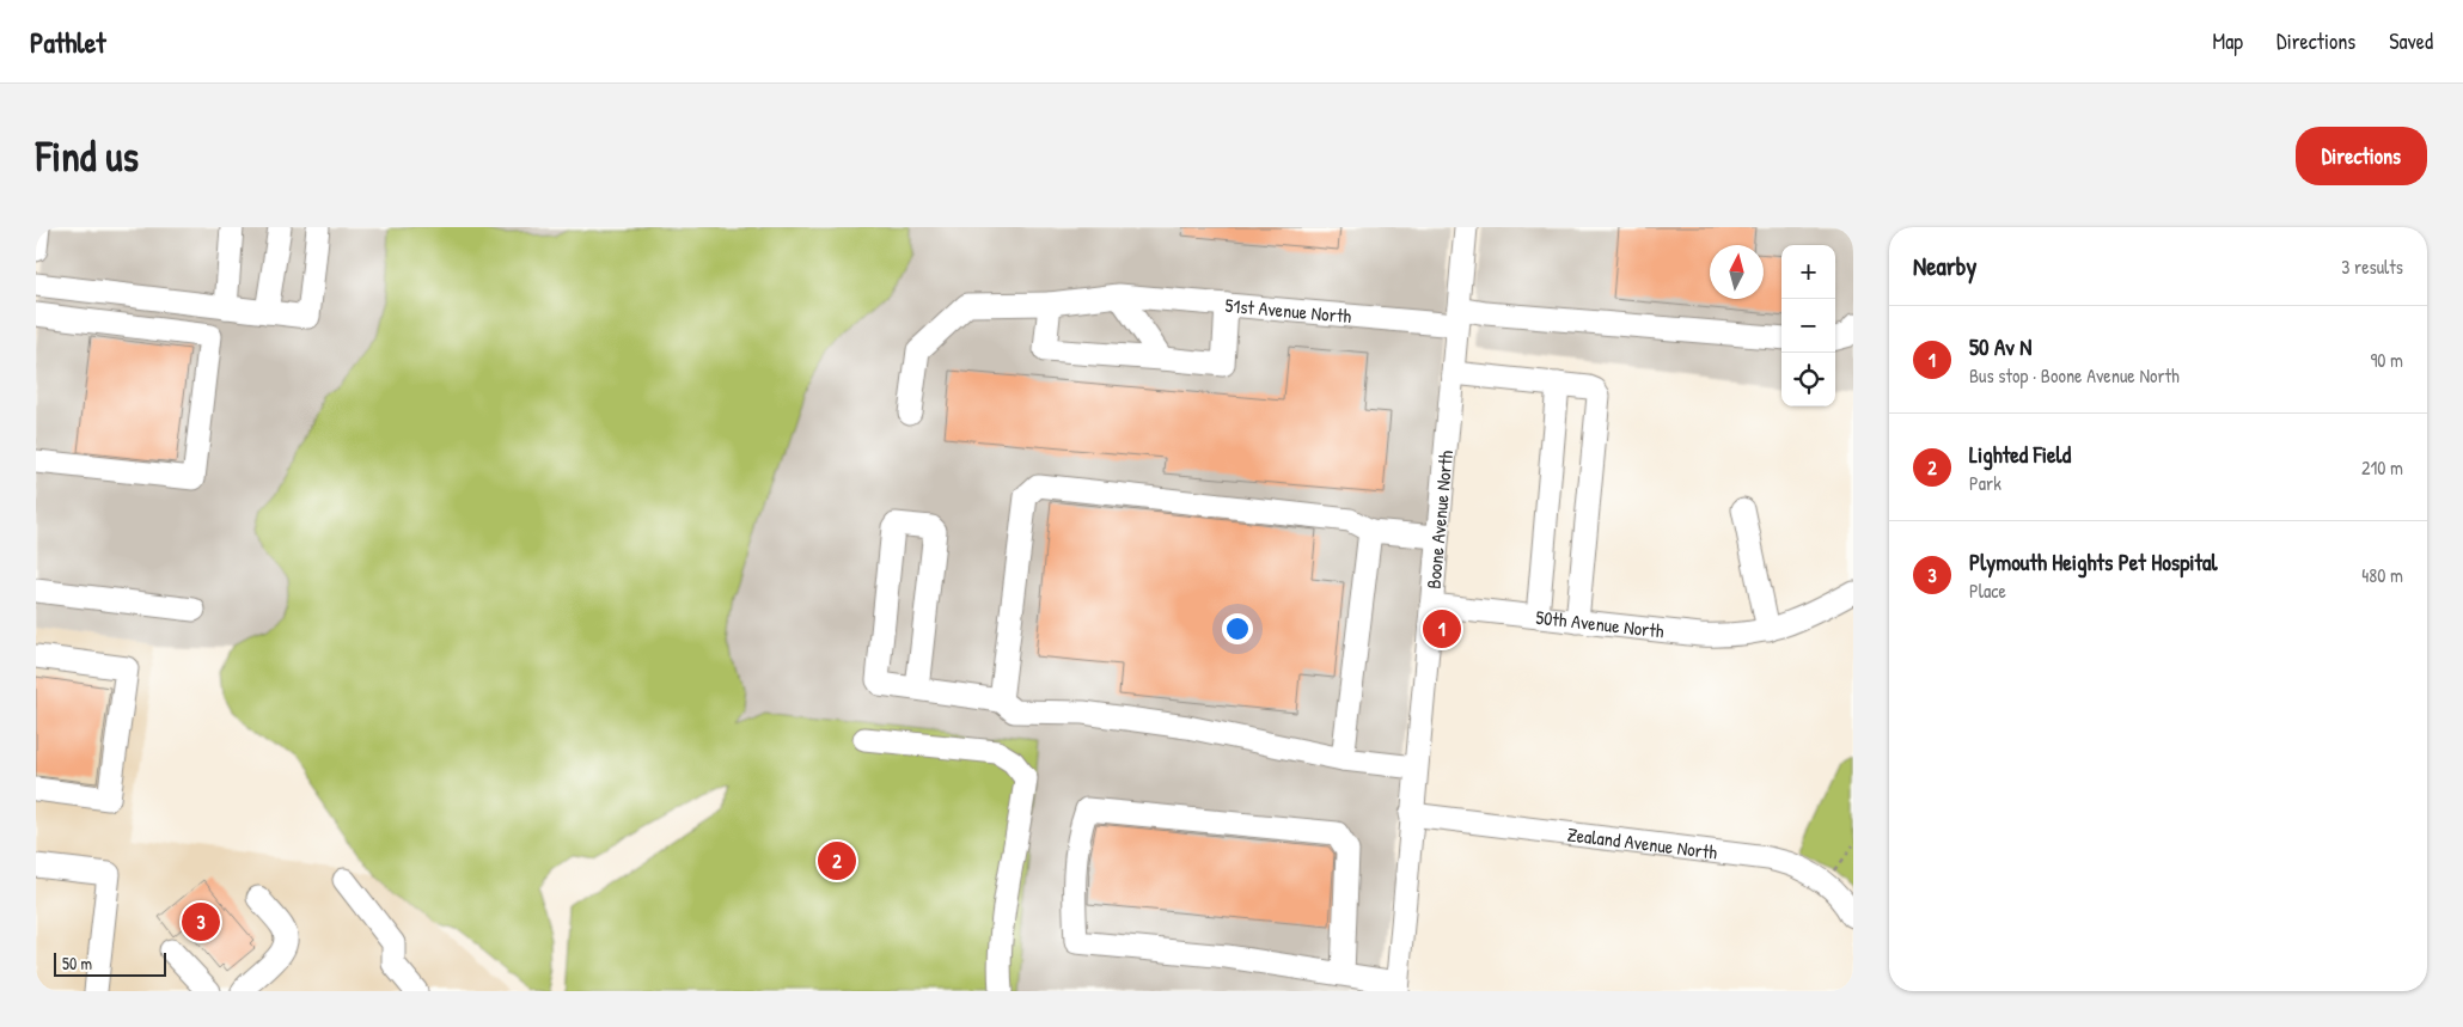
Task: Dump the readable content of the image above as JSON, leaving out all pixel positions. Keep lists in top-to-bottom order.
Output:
{
  "streets": {
    "street": [
      "51st Avenue North",
      "Boone Avenue North",
      "50th Avenue North",
      "Zealand Avenue North"
    ]
  },
  "crossings": [
    ["51st Avenue North", "Boone Avenue North"],
    ["Boone Avenue North", "50th Avenue North"],
    ["Boone Avenue North", "Zealand Avenue North"]
  ],
  "scale_bar": "50 m",
  "north": "top",
  "page": {
    "header": "Pathlet",
    "nav": ["Map", "Directions", "Saved"],
    "buttons": "Directions",
    "title": "Find us",
    "heading": ["Nearby", "3 results"],
    "map_buttons": ["+", "−"],
    "list": [
      {
        "mark": "1",
        "name": "50 Av N",
        "note": "Bus stop · Boone Avenue North",
        "value": "90 m"
      },
      {
        "mark": "2",
        "name": "Lighted Field",
        "note": "Park",
        "value": "210 m"
      },
      {
        "mark": "3",
        "name": "Plymouth Heights Pet Hospital",
        "note": "Place",
        "value": "480 m"
      }
    ],
    "pins": ["1", "2", "3"],
    "scale": "50 m"
  }
}
